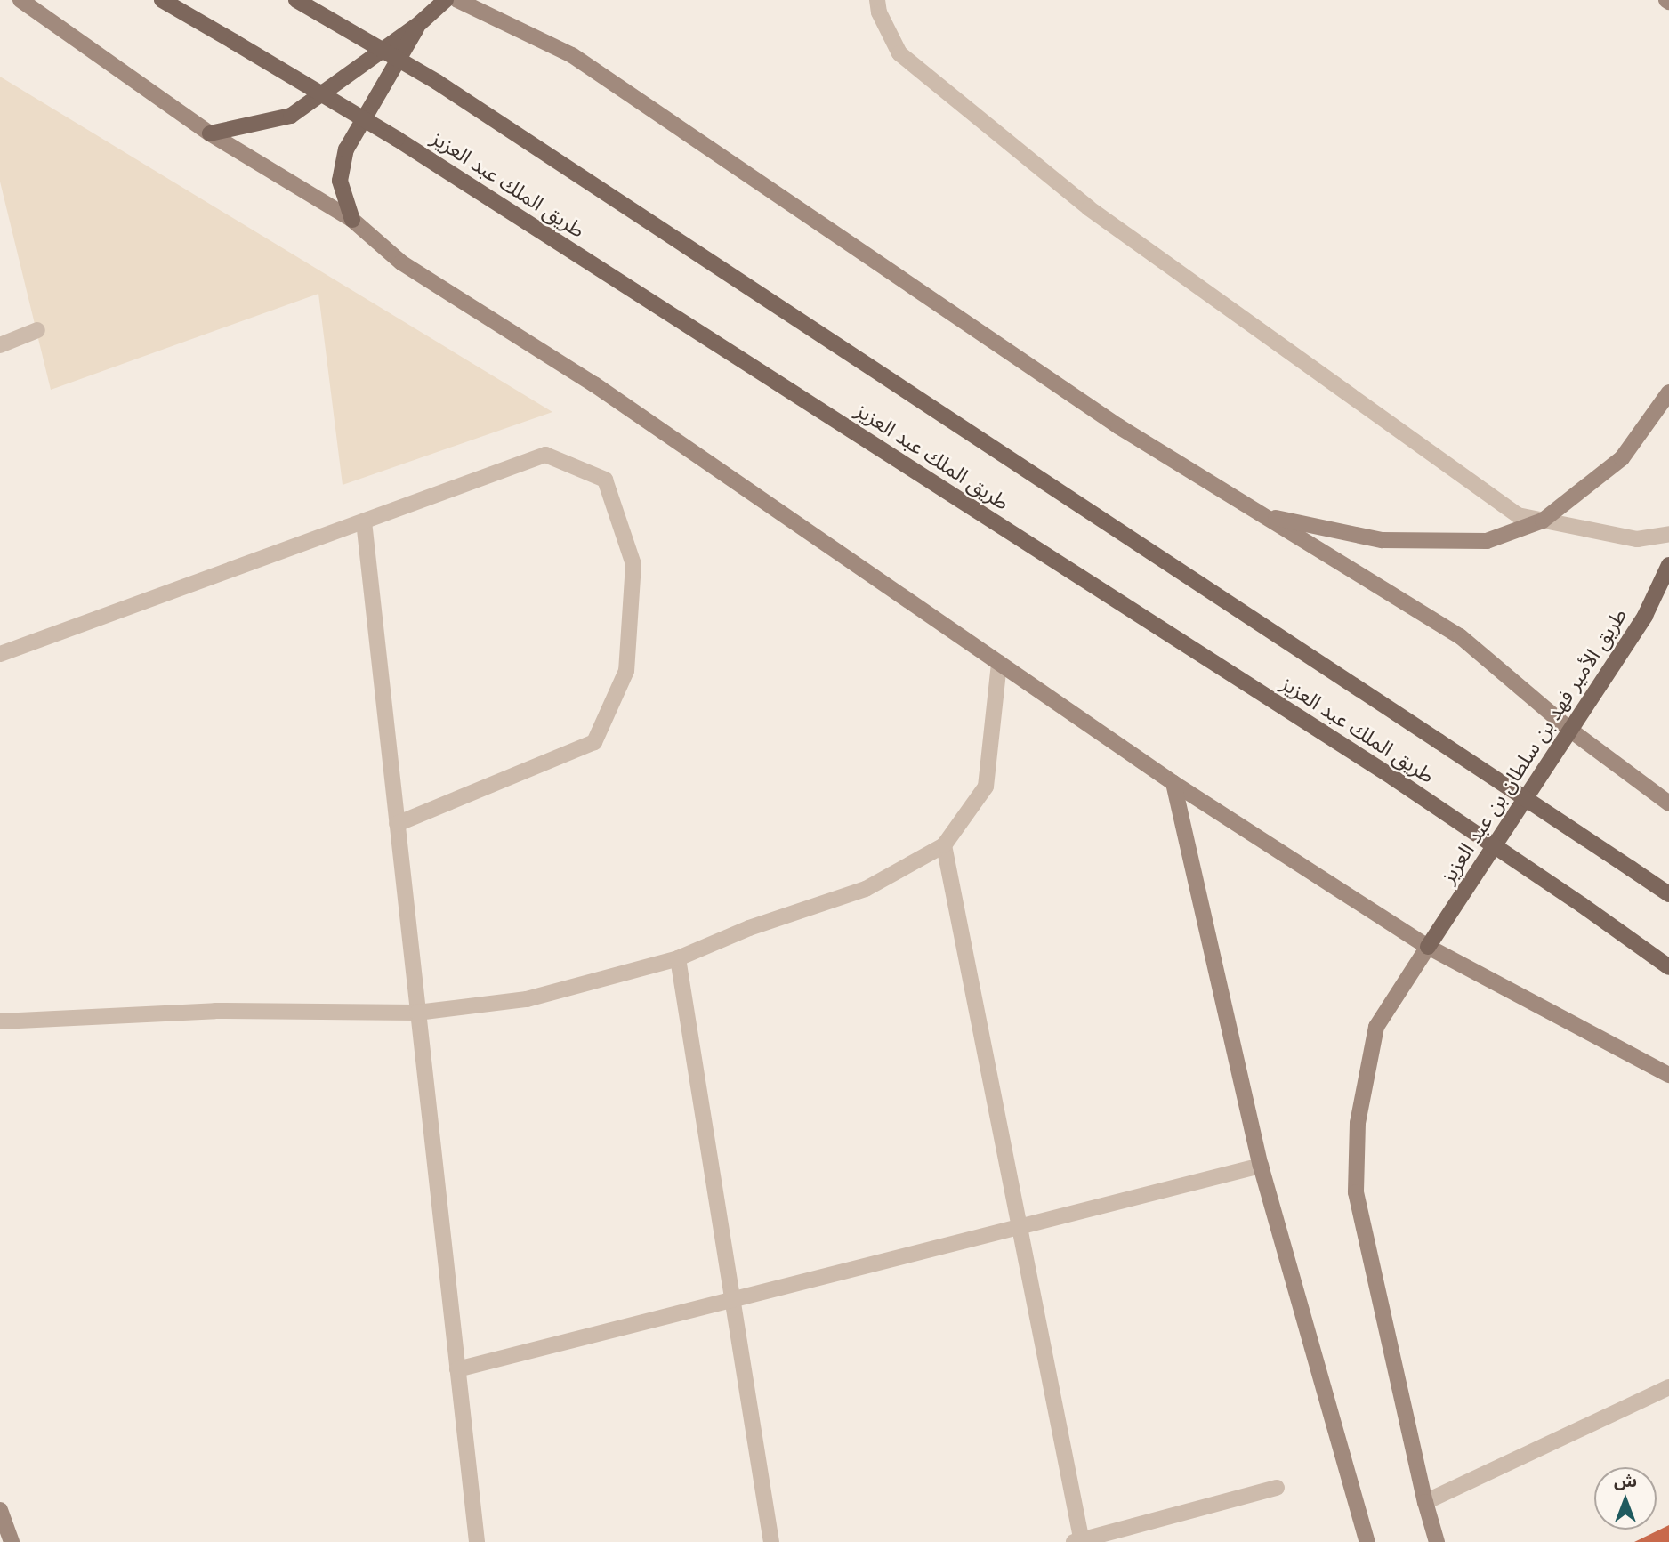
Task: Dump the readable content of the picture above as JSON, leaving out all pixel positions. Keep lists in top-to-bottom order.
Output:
{
  "streets": {
    "main road": ["طريق الملك عبد العزيز", "طريق الأمير فهد بن سلطان بن عبد العزيز"]
  },
  "north": "top"
}
